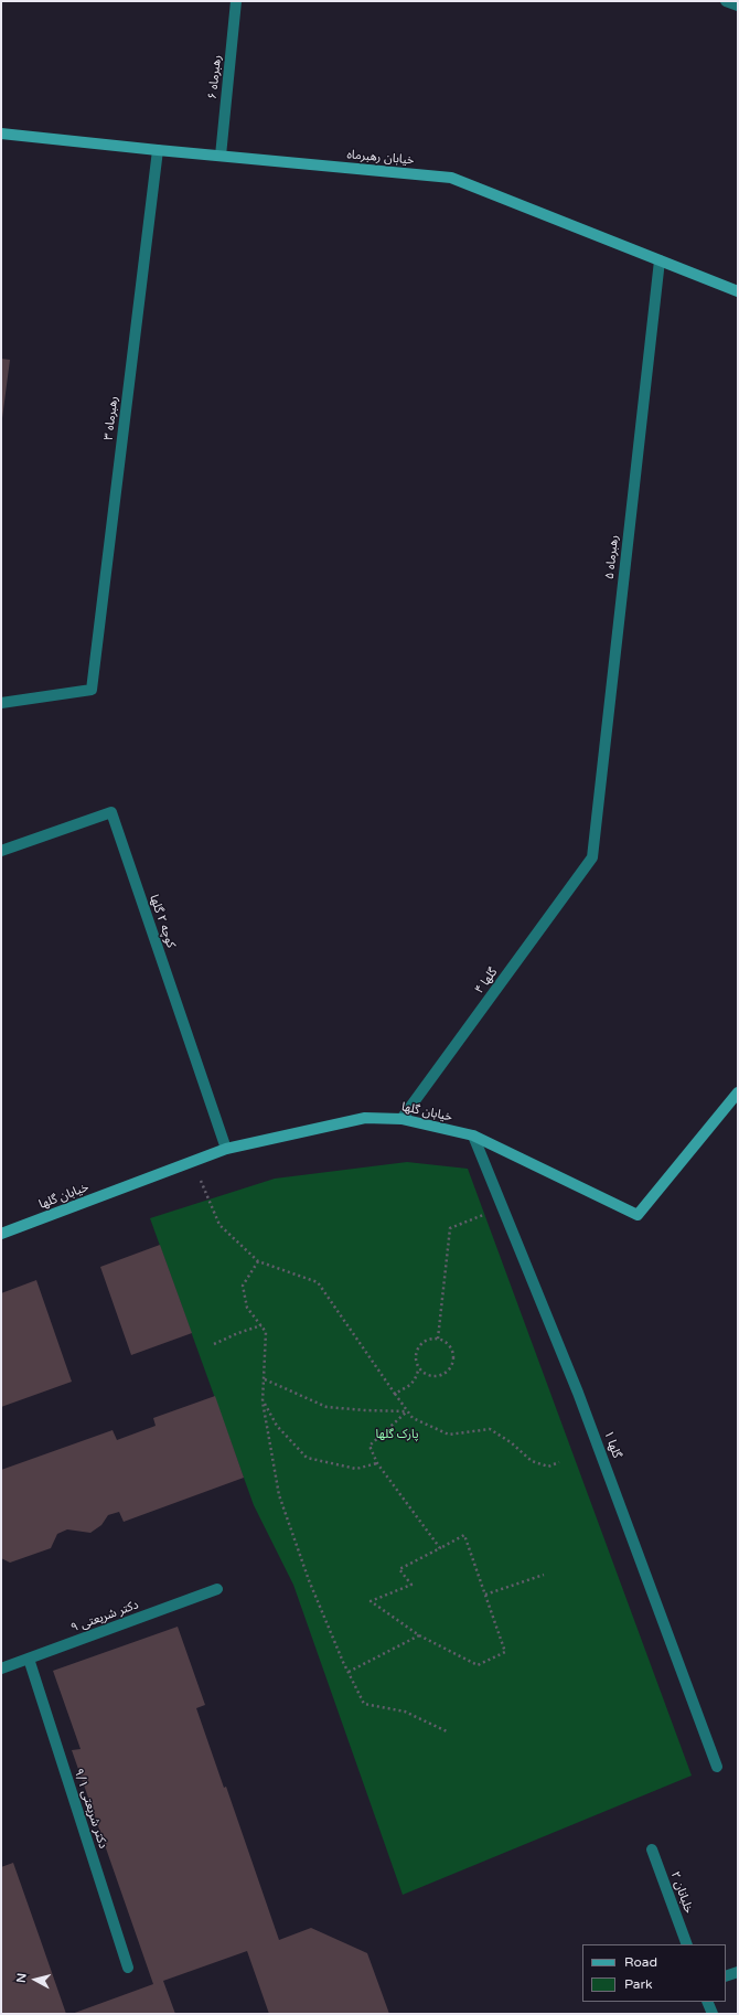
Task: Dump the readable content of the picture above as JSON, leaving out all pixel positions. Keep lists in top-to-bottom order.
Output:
{
  "streets": {
    "street": [
      "۶ رهبرماه",
      "خیابان رهبرماه",
      "۳ رهبرماه",
      "۵ رهبرماه",
      "کوچه ۲ گلها",
      "۴ گلها",
      "خیابان گلها",
      "۱ گلها",
      "دکتر شریعتی ۹",
      "دکتر شریعتی ۹/۱",
      "۲ خلبانان"
    ]
  },
  "crossings": [
    ["۶ رهبرماه", "خیابان رهبرماه"],
    ["خیابان رهبرماه", "۳ رهبرماه"],
    ["خیابان رهبرماه", "۵ رهبرماه"],
    ["۵ رهبرماه", "۴ گلها"],
    ["کوچه ۲ گلها", "خیابان گلها"],
    ["۴ گلها", "خیابان گلها"],
    ["خیابان گلها", "۱ گلها"],
    ["دکتر شریعتی ۹", "دکتر شریعتی ۹/۱"]
  ],
  "parks": ["پارک گلها"],
  "legend": ["Road", "Park"],
  "north": "left"
}
